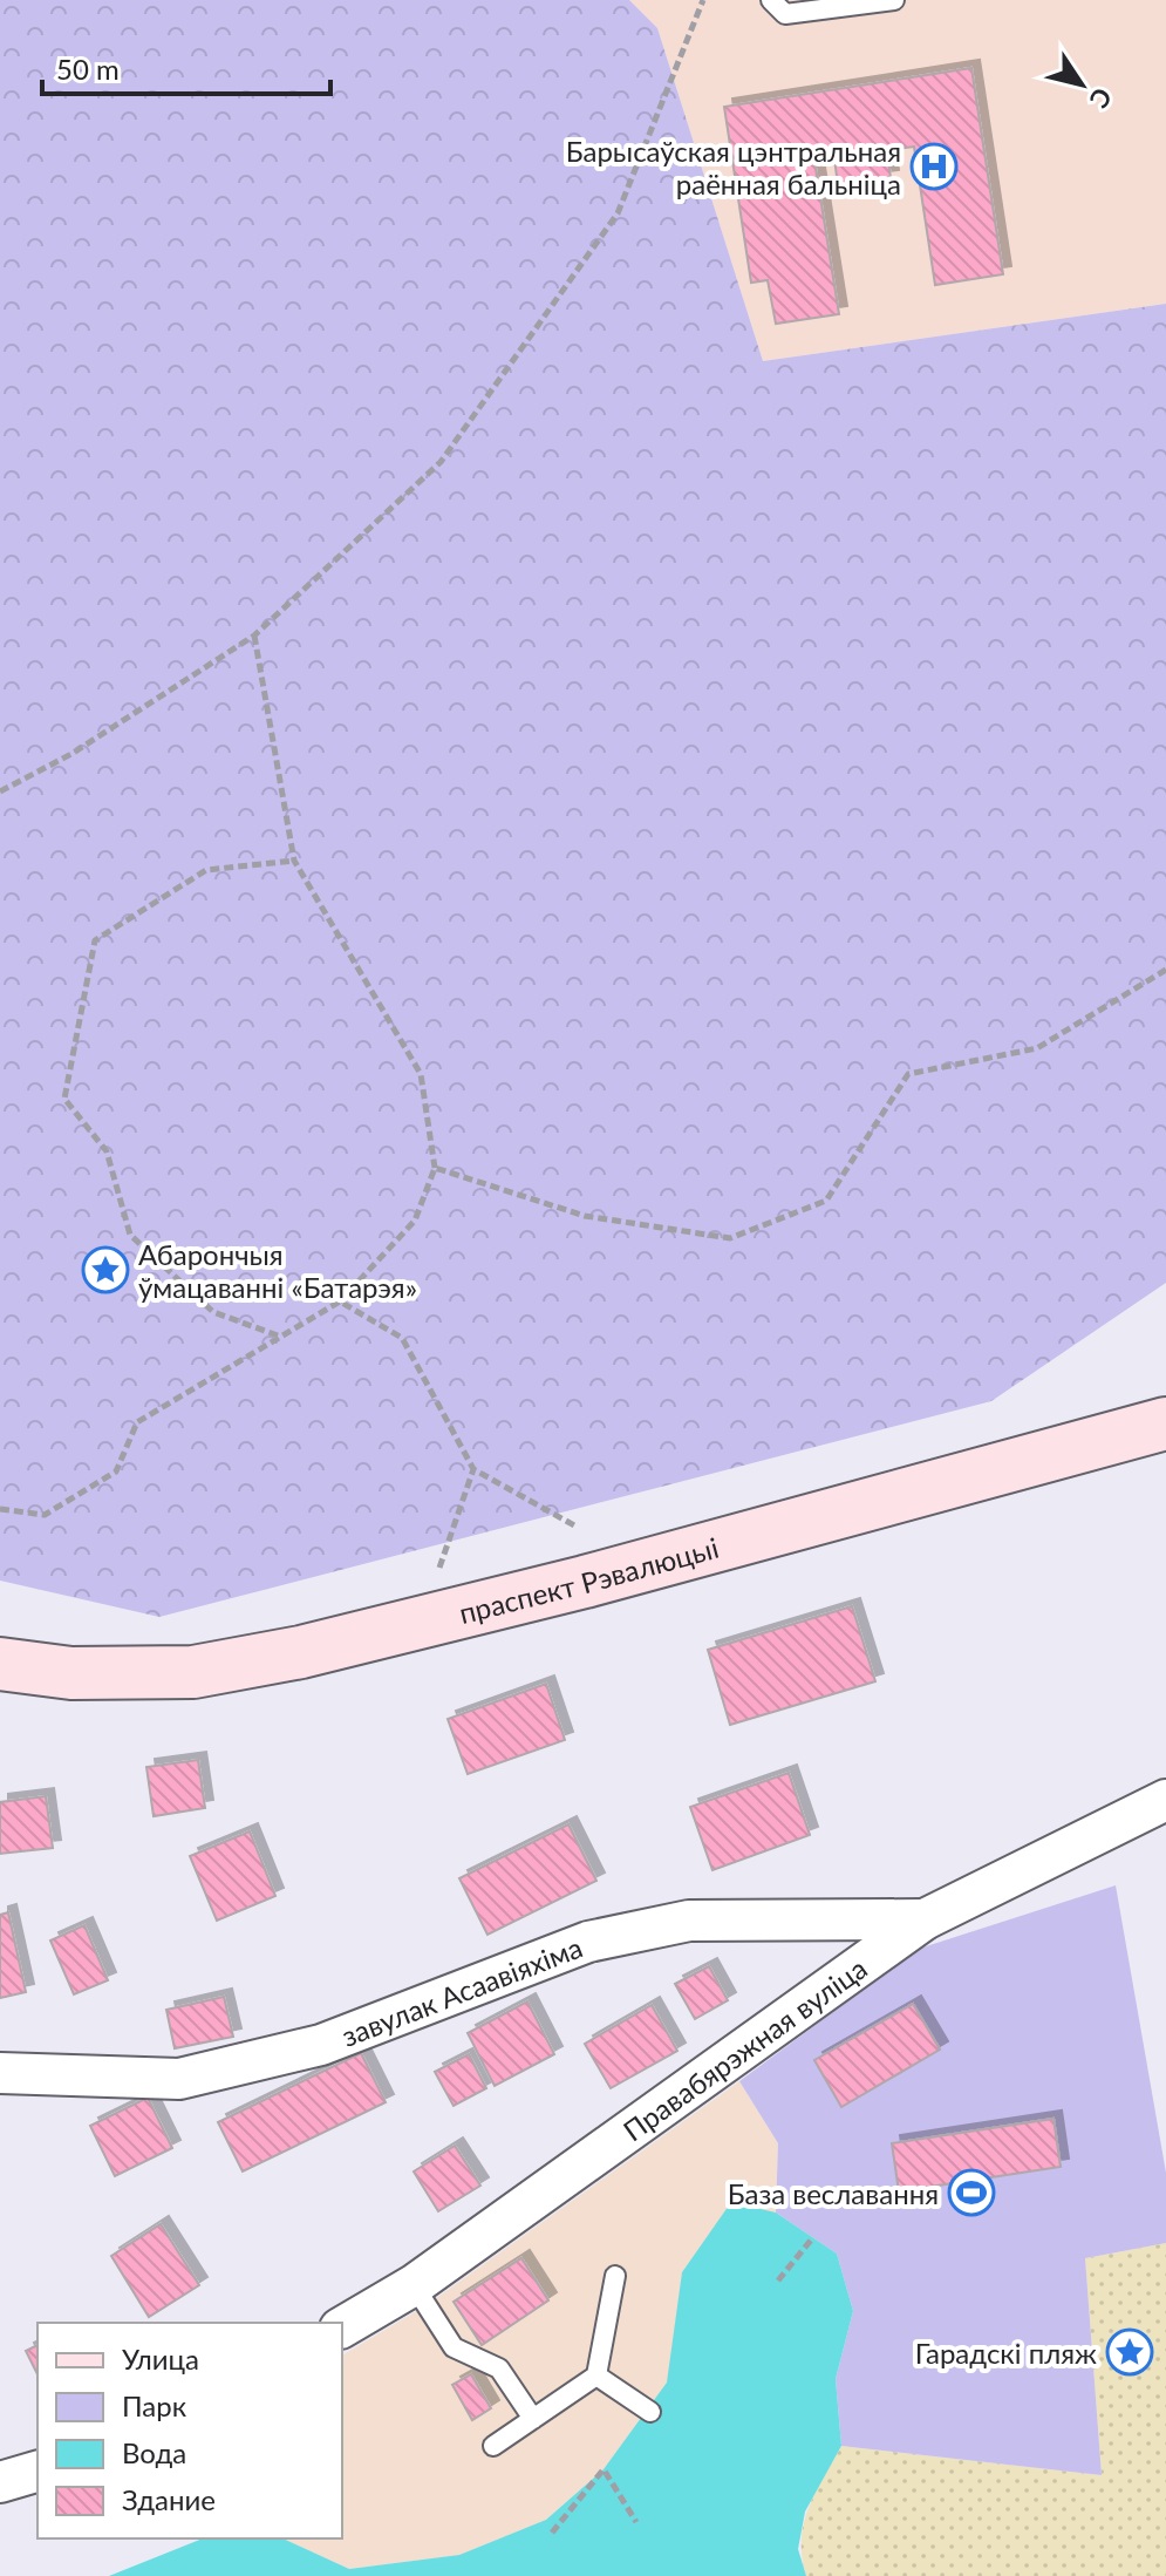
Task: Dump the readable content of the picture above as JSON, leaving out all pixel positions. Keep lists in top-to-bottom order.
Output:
{
  "streets": {
    "main road": ["праспект Рэвалюцыі"],
    "street": ["завулак Асаавіяхіма", "Правабярэжная вуліца"]
  },
  "crossings": [
    ["завулак Асаавіяхіма", "Правабярэжная вуліца"]
  ],
  "places": {
    "hospital": ["Барысаўская цэнтральная раённая бальніца"],
    "place": ["Абарончыя ўмацаванні «Батарэя»", "Гарадскі пляж"],
    "sports": ["База веславання"]
  },
  "legend": [
    "Улица",
    "Парк",
    "Вода",
    "Здание"
  ],
  "scale_bar": "50 m",
  "north": "bottom right"
}
